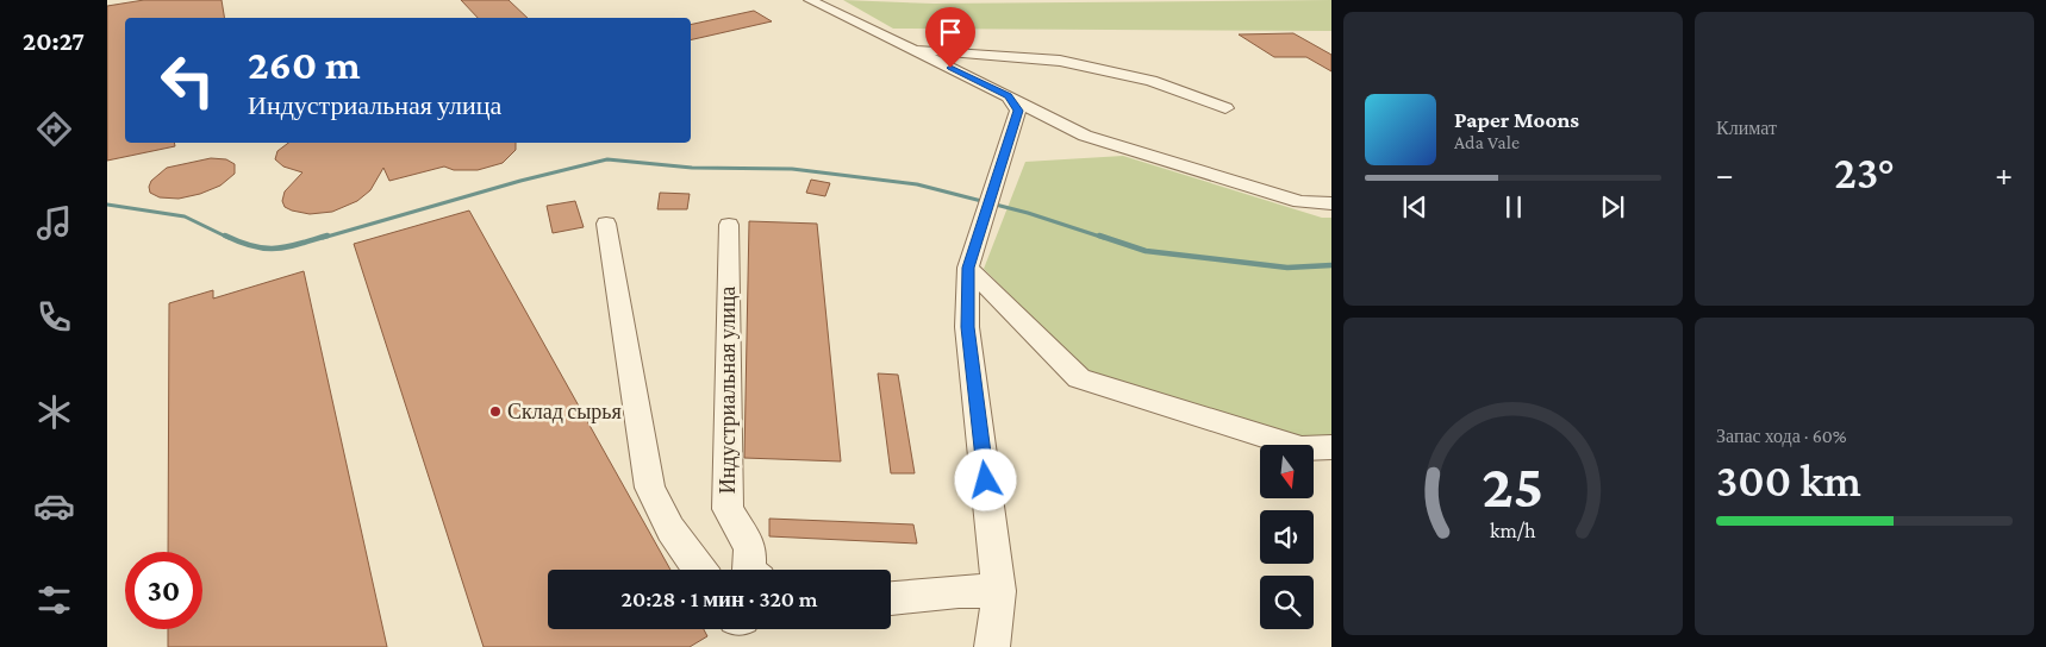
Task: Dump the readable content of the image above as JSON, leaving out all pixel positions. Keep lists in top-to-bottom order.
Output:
{
  "streets": {
    "street": ["Индустриальная улица"]
  },
  "places": ["Склад сырья"],
  "north": "bottom",
  "page": {
    "tabs": "20:27",
    "tile": [
      "Климат",
      ["Запас хода · 60%", "300 km"]
    ],
    "turn": ["260 m", "Индустриальная улица"],
    "song": ["Paper Moons", "Ada Vale"],
    "heat": ["−", "23°", "+"],
    "limit": "30",
    "trip": "20:28 · 1 мин · 320 m",
    "gauge": ["25", "km/h"]
  }
}
